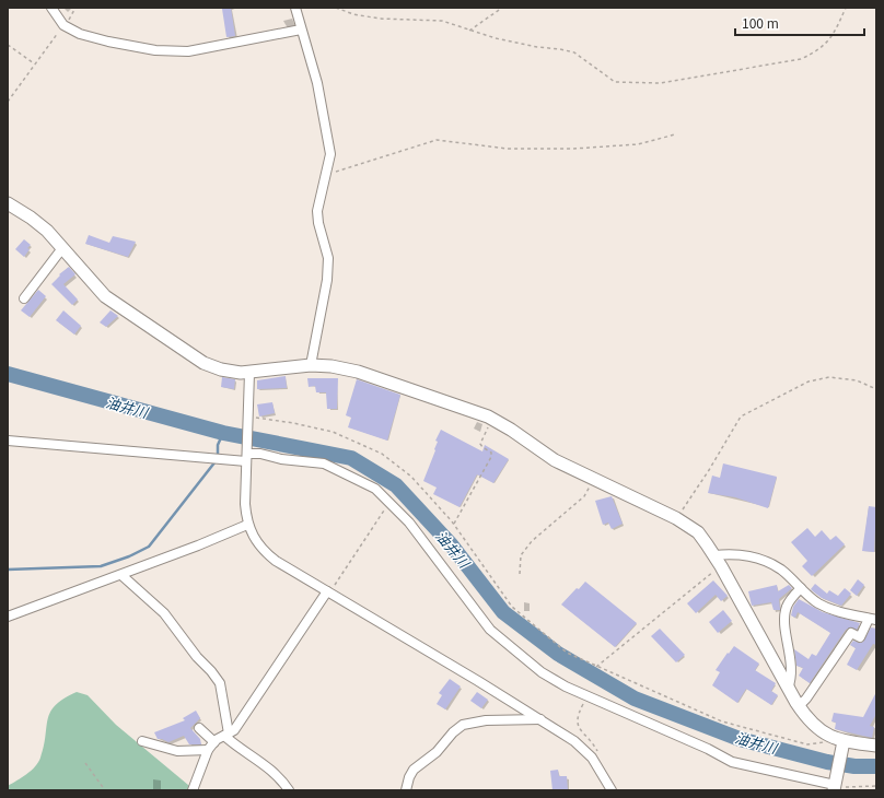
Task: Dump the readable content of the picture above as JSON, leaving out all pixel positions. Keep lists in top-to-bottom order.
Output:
{
  "water": ["油井川"],
  "scale_bar": "100 m"
}
